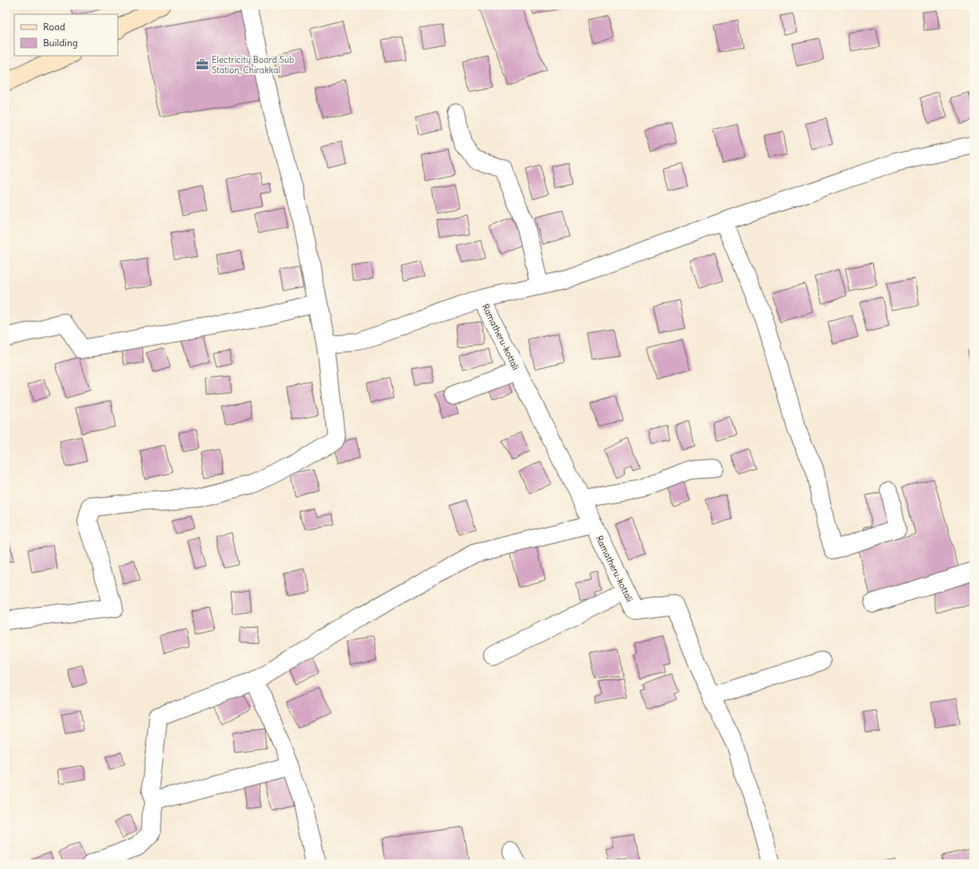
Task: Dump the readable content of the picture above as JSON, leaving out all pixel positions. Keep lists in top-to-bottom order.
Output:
{
  "streets": {
    "street": ["Ramatheru-kottali"]
  },
  "places": {
    "office": ["Electricity Board Sub Station, Chirakkal"]
  },
  "legend": ["Road", "Building"]
}
